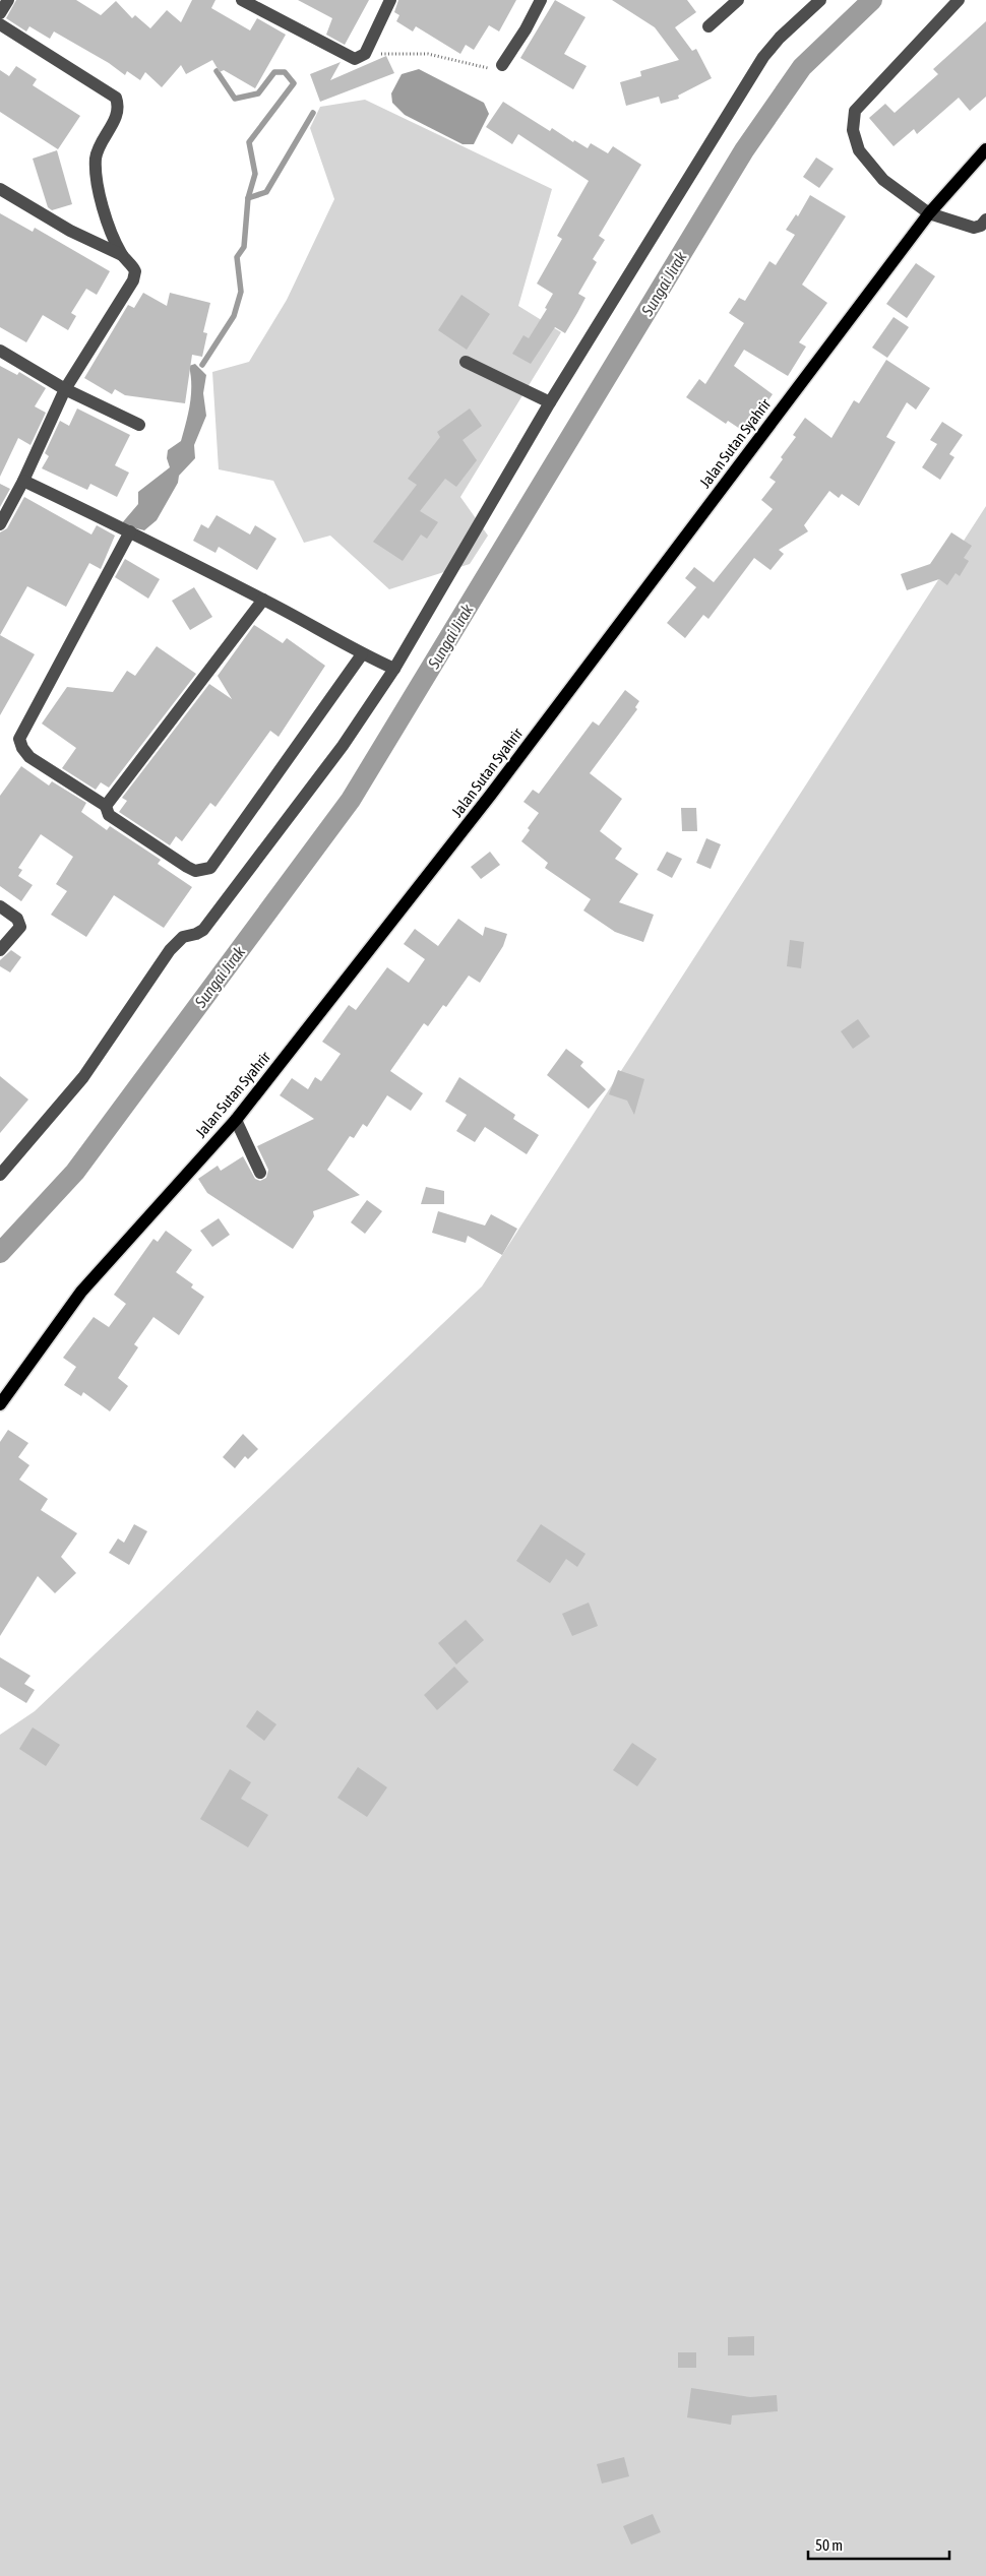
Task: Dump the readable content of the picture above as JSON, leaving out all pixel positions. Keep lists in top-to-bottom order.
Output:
{
  "streets": {
    "main road": ["Jalan Sutan Syahrir"]
  },
  "water": ["Sungai Jirak"],
  "scale_bar": "50 m"
}
